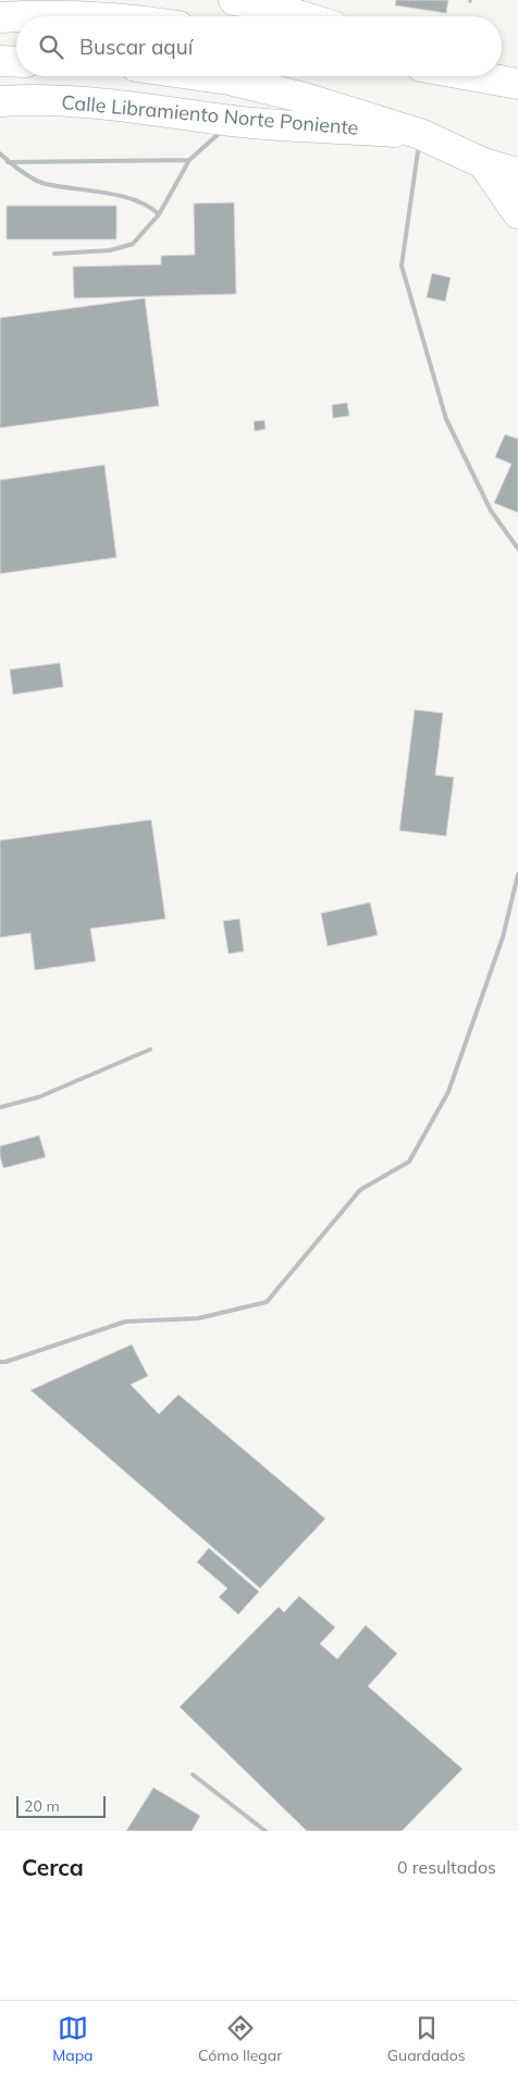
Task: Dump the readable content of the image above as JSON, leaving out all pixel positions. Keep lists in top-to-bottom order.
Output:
{
  "streets": {
    "main road": ["Calle Libramiento Norte Poniente"]
  },
  "scale_bar": "20 m",
  "page": {
    "search": "Buscar aquí",
    "scale": "20 m",
    "heading": ["Cerca", "0 resultados"],
    "nav": ["Mapa", "Cómo llegar", "Guardados"]
  }
}
